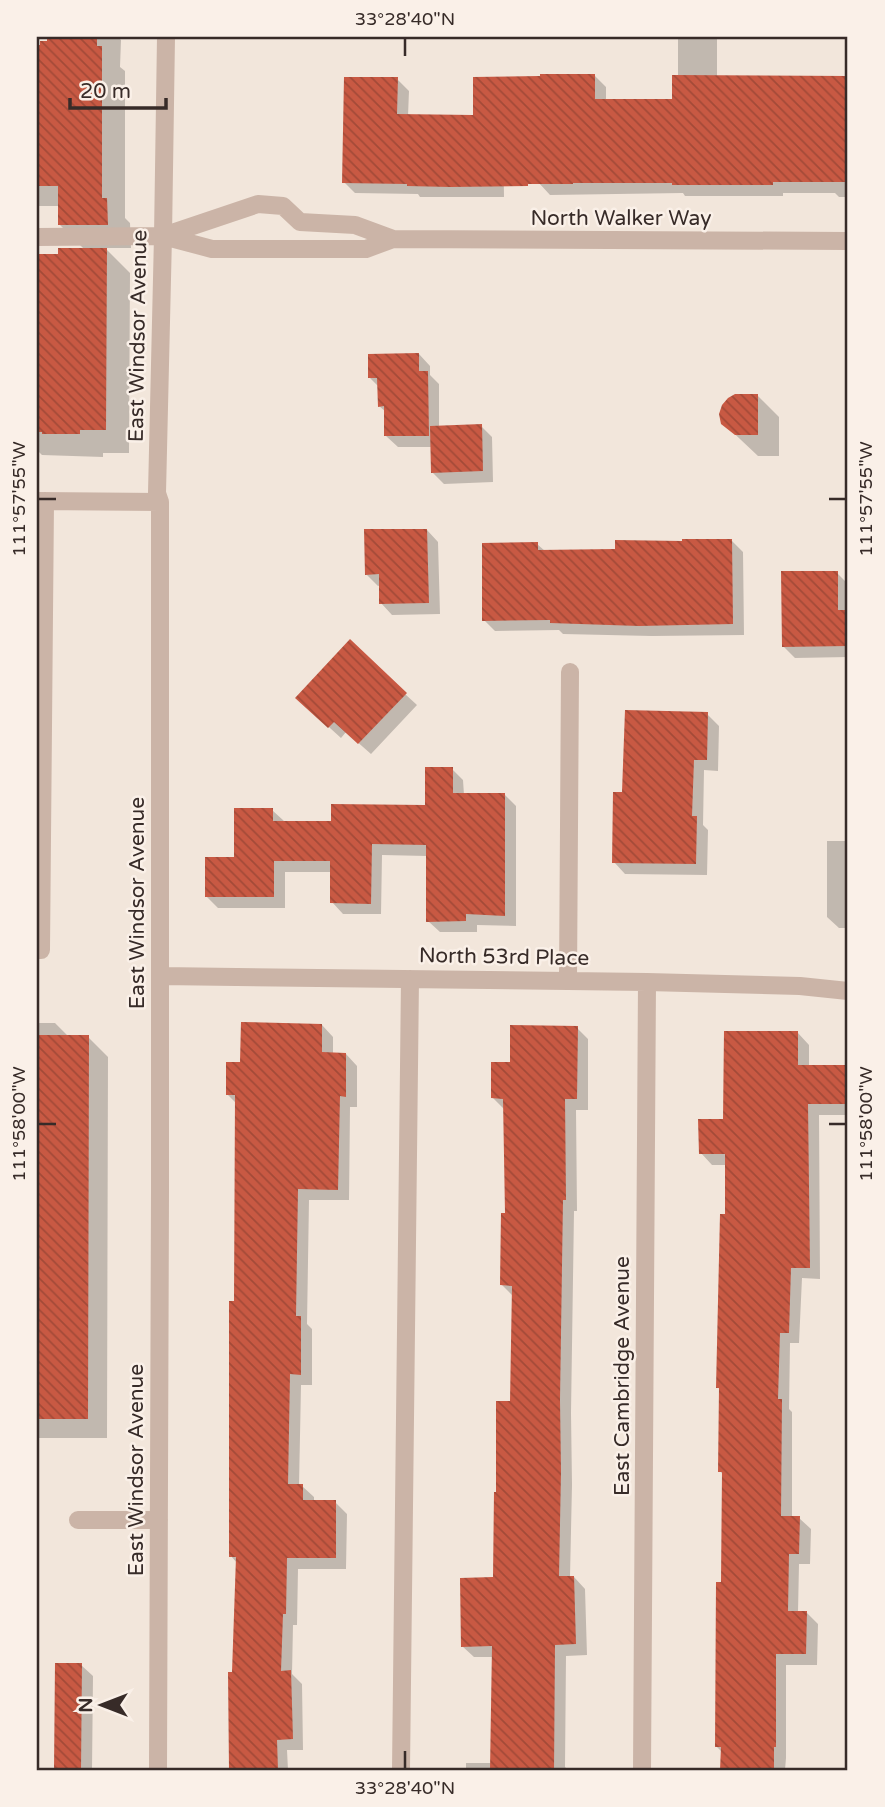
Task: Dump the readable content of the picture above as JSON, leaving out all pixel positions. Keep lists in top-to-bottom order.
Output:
{
  "streets": {
    "street": [
      "North Walker Way",
      "East Windsor Avenue",
      "North 53rd Place",
      "East Cambridge Avenue"
    ]
  },
  "crossings": [
    ["North Walker Way", "East Windsor Avenue"],
    ["East Windsor Avenue", "North 53rd Place"],
    ["North 53rd Place", "East Cambridge Avenue"]
  ],
  "scale_bar": "20 m",
  "north": "left",
  "coordinates": ["33°28'40\"N", "111°57'55\"W", "111°58'00\"W"]
}
